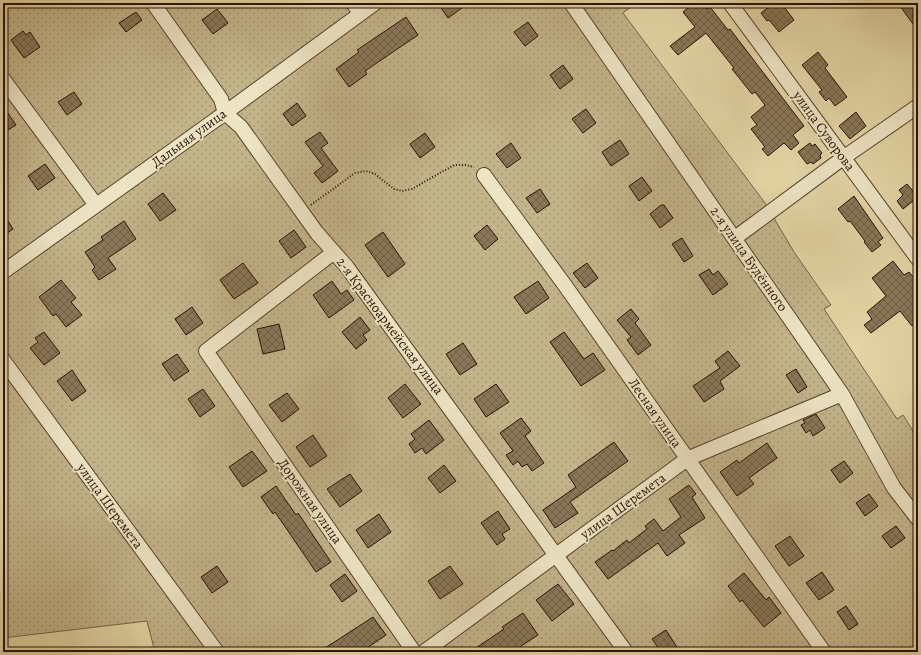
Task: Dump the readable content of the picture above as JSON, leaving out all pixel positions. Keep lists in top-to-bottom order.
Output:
{
  "streets": {
    "street": [
      "улица Суворова",
      "Дальняя улица",
      "2-я улица Будённого",
      "2-я Красноармейская улица",
      "Лесная улица",
      "Дорожная улица",
      "улица Шеремета"
    ]
  },
  "crossings": [
    ["Дальняя улица", "2-я Красноармейская улица"],
    ["2-я улица Будённого", "улица Шеремета"],
    ["2-я Красноармейская улица", "Дорожная улица"],
    ["2-я Красноармейская улица", "улица Шеремета"],
    ["Лесная улица", "улица Шеремета"]
  ]
}
